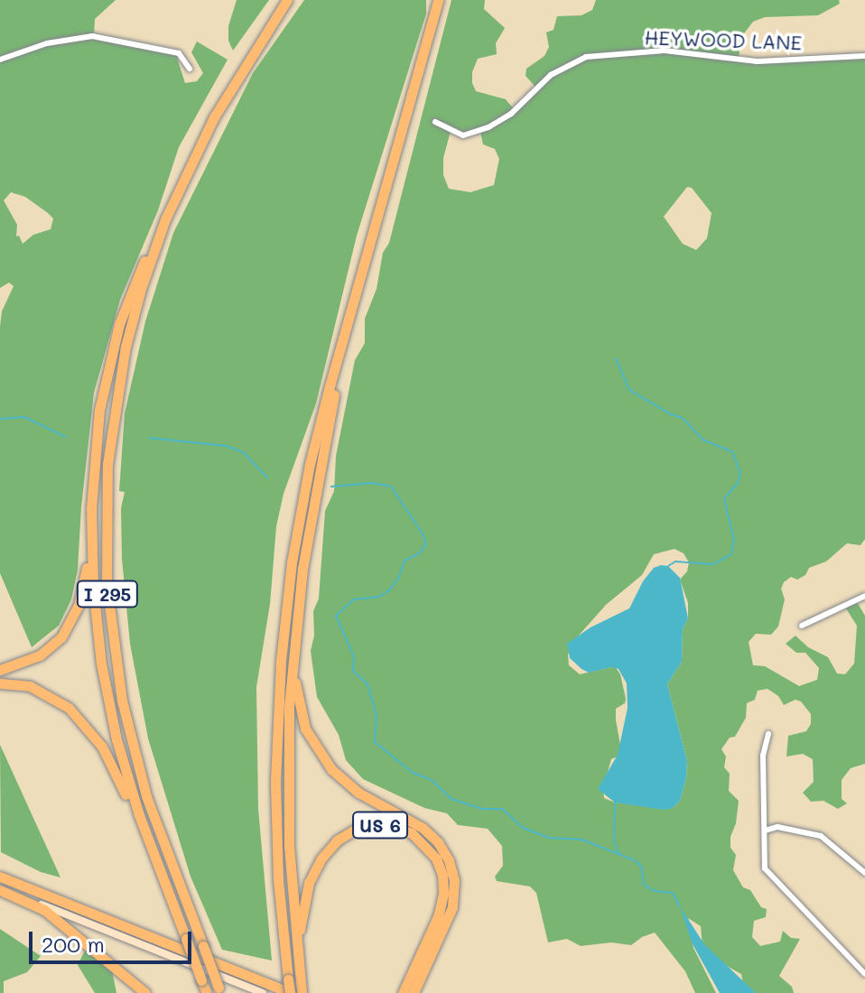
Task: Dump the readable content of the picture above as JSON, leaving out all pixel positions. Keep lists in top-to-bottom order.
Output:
{
  "streets": {
    "highway": ["I 295", "US 6"],
    "street": ["HEYWOOD LANE"]
  },
  "scale_bar": "200 m"
}
